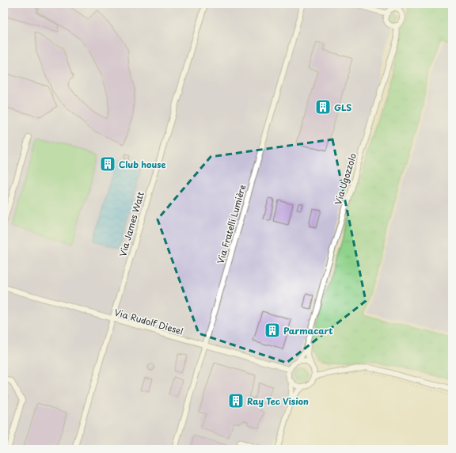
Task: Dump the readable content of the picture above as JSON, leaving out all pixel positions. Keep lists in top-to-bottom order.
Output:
{
  "streets": {
    "street": [
      "Via Ugozzolo",
      "Via James Watt",
      "Via Fratelli Lumière",
      "Via Rudolf Diesel"
    ]
  },
  "crossings": [
    ["Via Ugozzolo", "Via Rudolf Diesel"],
    ["Via James Watt", "Via Rudolf Diesel"],
    ["Via Fratelli Lumière", "Via Rudolf Diesel"]
  ],
  "places": {
    "building": [
      "GLS",
      "Club house",
      "Parmacart",
      "Ray Tec Vision"
    ]
  }
}
